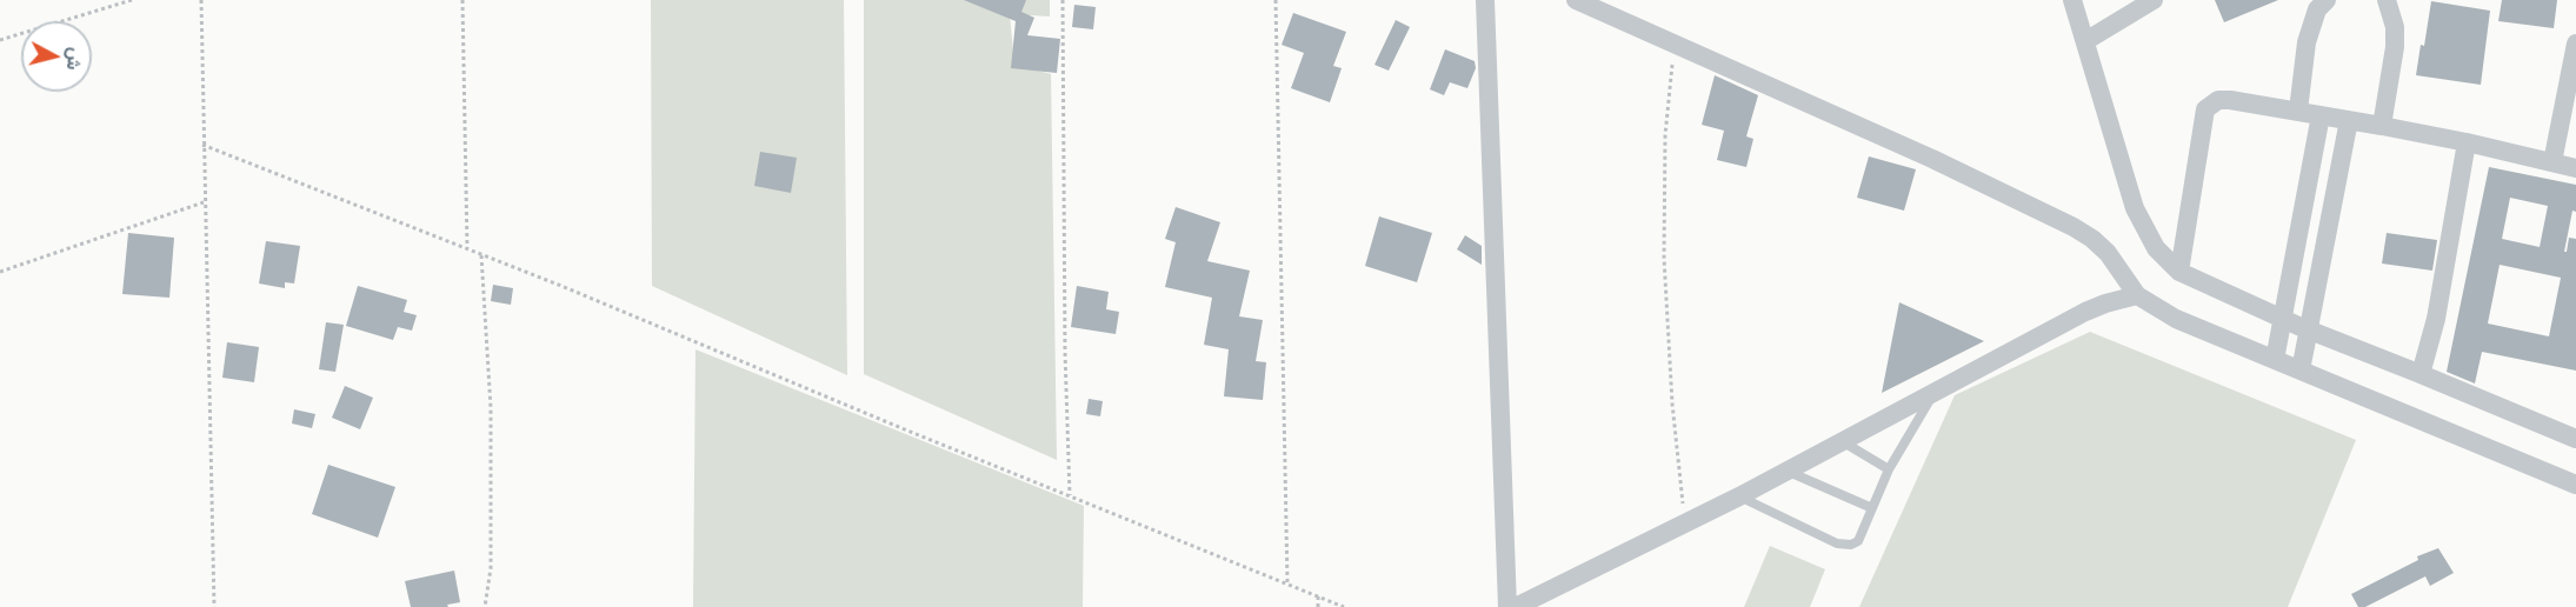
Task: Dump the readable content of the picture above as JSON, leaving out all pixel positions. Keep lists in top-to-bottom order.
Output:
{
  "north": "right"
}
